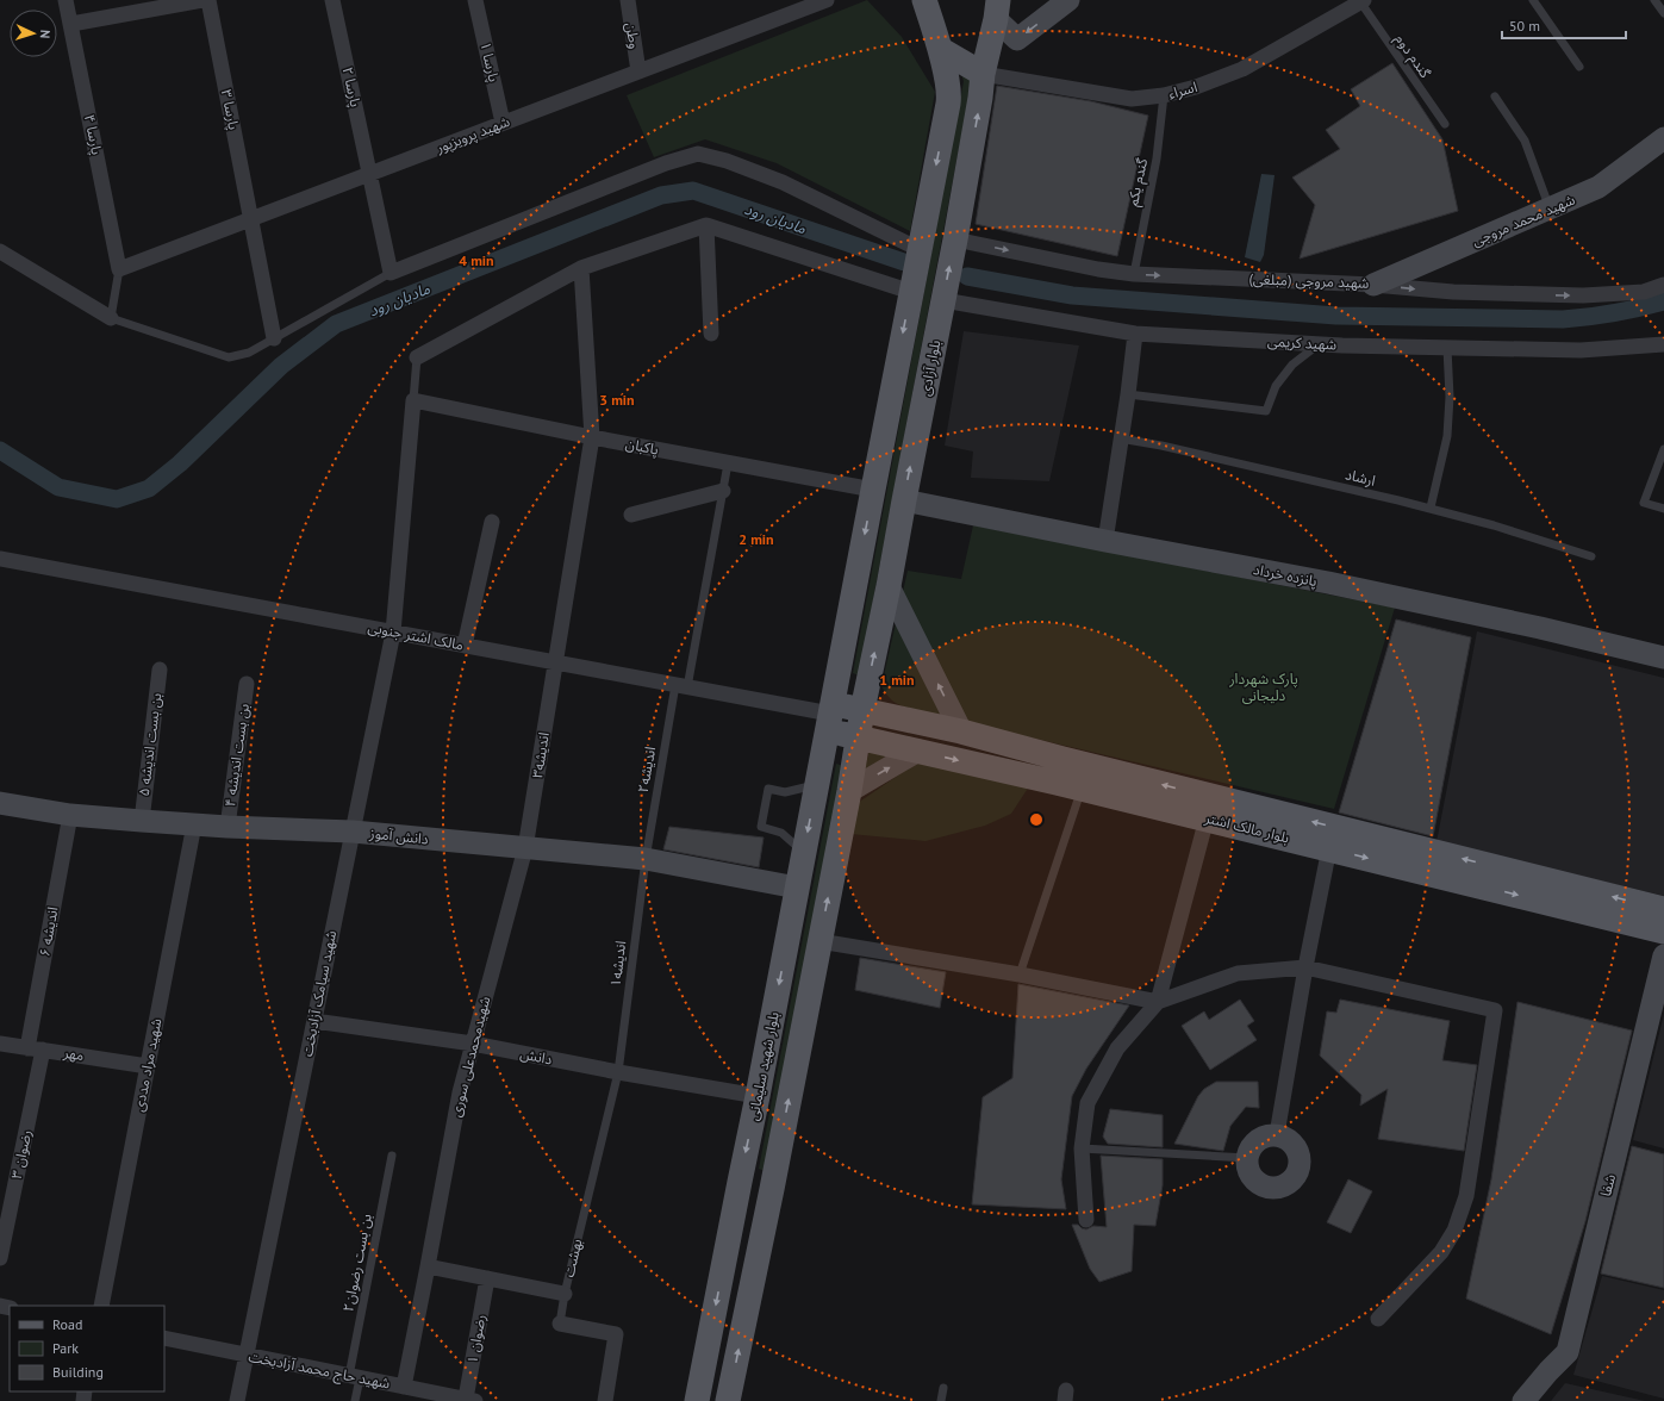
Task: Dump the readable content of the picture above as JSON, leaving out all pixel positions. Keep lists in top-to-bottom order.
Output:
{
  "streets": {
    "main road": ["بلوار آزادی", "بلوار مالک اشتر", "بلوار شهید سلیمانی"],
    "street": [
      "وطن",
      "پارسا ۱",
      "پارسا ۲",
      "اسراء",
      "پارسا ۳",
      "پارسا ۴",
      "شهید پرویزپور",
      "شهید محمد مروجی",
      "شهید مروجی (مبلغی)",
      "شهید کریمی",
      "پاکبان",
      "پانزده خرداد",
      "مالک اشتر جنوبی",
      "بن بست اندیشه ۵",
      "بن بست اندیشه ۴",
      "اندیشه۳",
      "دانش آموز",
      "اندیشه ۶",
      "شهید سیامک آزادبخت",
      "مهر",
      "شهیدمحمدعلی سوری",
      "دانش",
      "شهید مراد مددی",
      "رضوان ۳",
      "شفا",
      "بهشت",
      "رضوان ۱",
      "شهید حاج محمد آزادبخت"
    ],
    "lane": [
      "گندم دوم",
      "گندم یکم",
      "ارشاد",
      "اندیشه۲",
      "اندیشه۱",
      "بن بست رضوان۲"
    ]
  },
  "crossings": [
    ["وطن", "شهید پرویزپور"],
    ["گندم دوم", "اسراء"],
    ["پارسا ۱", "شهید پرویزپور"],
    ["پارسا ۲", "شهید پرویزپور"],
    ["اسراء", "گندم یکم"],
    ["اسراء", "بلوار آزادی"],
    ["پارسا ۳", "شهید پرویزپور"],
    ["پارسا ۴", "شهید پرویزپور"],
    ["گندم یکم", "شهید مروجی (مبلغی)"],
    ["شهید محمد مروجی", "شهید مروجی (مبلغی)"],
    ["شهید مروجی (مبلغی)", "بلوار آزادی"],
    ["شهید کریمی", "بلوار آزادی"],
    ["بلوار آزادی", "پانزده خرداد"],
    ["بلوار آزادی", "بلوار مالک اشتر"],
    ["پاکبان", "اندیشه۳"],
    ["پاکبان", "اندیشه۲"],
    ["پاکبان", "شهید سیامک آزادبخت"],
    ["مالک اشتر جنوبی", "اندیشه۳"],
    ["مالک اشتر جنوبی", "اندیشه۲"],
    ["مالک اشتر جنوبی", "بلوار مالک اشتر"],
    ["مالک اشتر جنوبی", "شهید سیامک آزادبخت"],
    ["مالک اشتر جنوبی", "بلوار شهید سلیمانی"],
    ["بن بست اندیشه ۵", "دانش آموز"],
    ["بن بست اندیشه ۴", "دانش آموز"],
    ["اندیشه۳", "دانش آموز"],
    ["اندیشه۳", "شهیدمحمدعلی سوری"],
    ["اندیشه۲", "دانش آموز"],
    ["اندیشه۲", "اندیشه۱"],
    ["بلوار مالک اشتر", "بلوار شهید سلیمانی"],
    ["دانش آموز", "اندیشه ۶"],
    ["دانش آموز", "اندیشه۱"],
    ["دانش آموز", "شهید سیامک آزادبخت"],
    ["دانش آموز", "شهیدمحمدعلی سوری"],
    ["دانش آموز", "شهید مراد مددی"],
    ["دانش آموز", "بلوار شهید سلیمانی"],
    ["اندیشه ۶", "مهر"],
    ["اندیشه ۶", "رضوان ۳"],
    ["اندیشه۱", "دانش"],
    ["اندیشه۱", "بهشت"],
    ["شهید سیامک آزادبخت", "دانش"],
    ["شهید سیامک آزادبخت", "شهید حاج محمد آزادبخت"],
    ["مهر", "شهید مراد مددی"],
    ["مهر", "رضوان ۳"],
    ["شهیدمحمدعلی سوری", "دانش"],
    ["شهیدمحمدعلی سوری", "شهید حاج محمد آزادبخت"],
    ["دانش", "بلوار شهید سلیمانی"],
    ["دانش", "بهشت"],
    ["بن بست رضوان۲", "شهید حاج محمد آزادبخت"],
    ["رضوان ۱", "شهید حاج محمد آزادبخت"]
  ],
  "one_way": ["شهید مروجی (مبلغی)"],
  "water": ["مادیان رود"],
  "parks": ["پارک شهردار دلیجانی"],
  "legend": ["Road", "Park", "Building"],
  "scale_bar": "50 m",
  "north": "right",
  "rings": [
    "4 min",
    "3 min",
    "2 min",
    "1 min"
  ]
}
